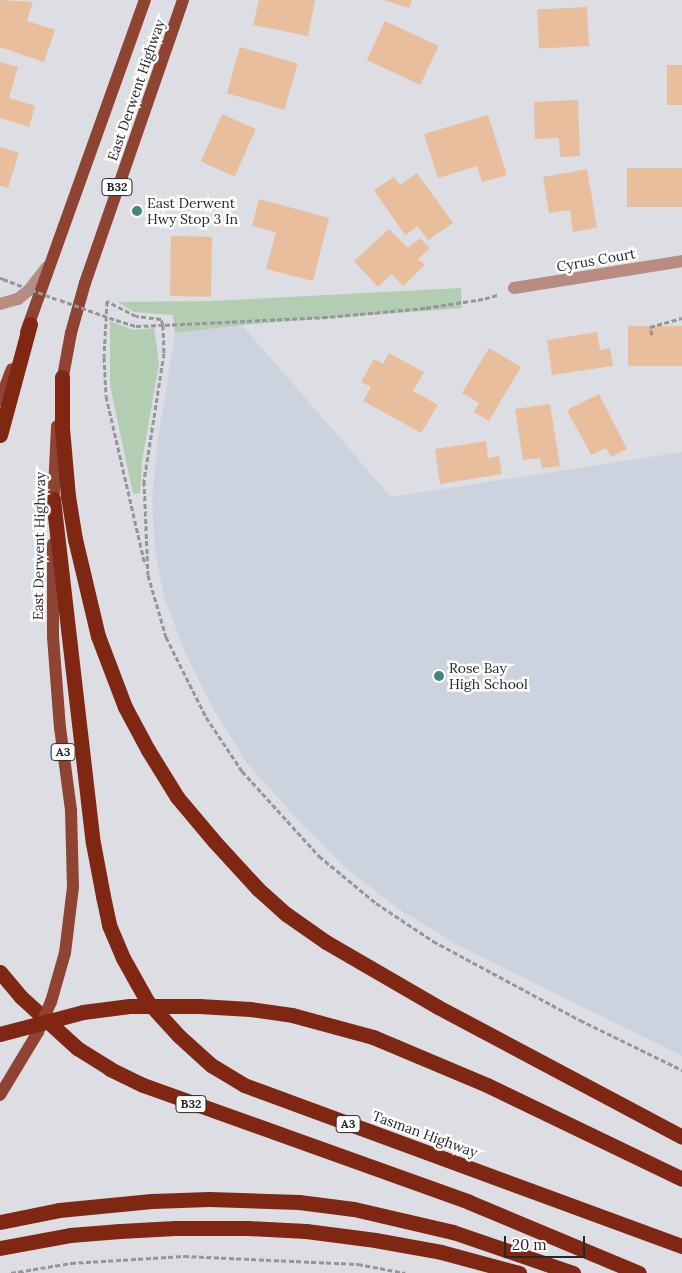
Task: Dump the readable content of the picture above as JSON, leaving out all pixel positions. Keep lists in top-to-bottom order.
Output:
{
  "streets": {
    "highway": ["B32", "A3", "Tasman Highway"],
    "main road": ["East Derwent Highway"],
    "street": ["Cyrus Court"]
  },
  "crossings": [
    ["East Derwent Highway", "B32"],
    ["East Derwent Highway", "Tasman Highway"]
  ],
  "places": ["East Derwent Hwy Stop 3 In", "Rose Bay High School"],
  "scale_bar": "20 m"
}
